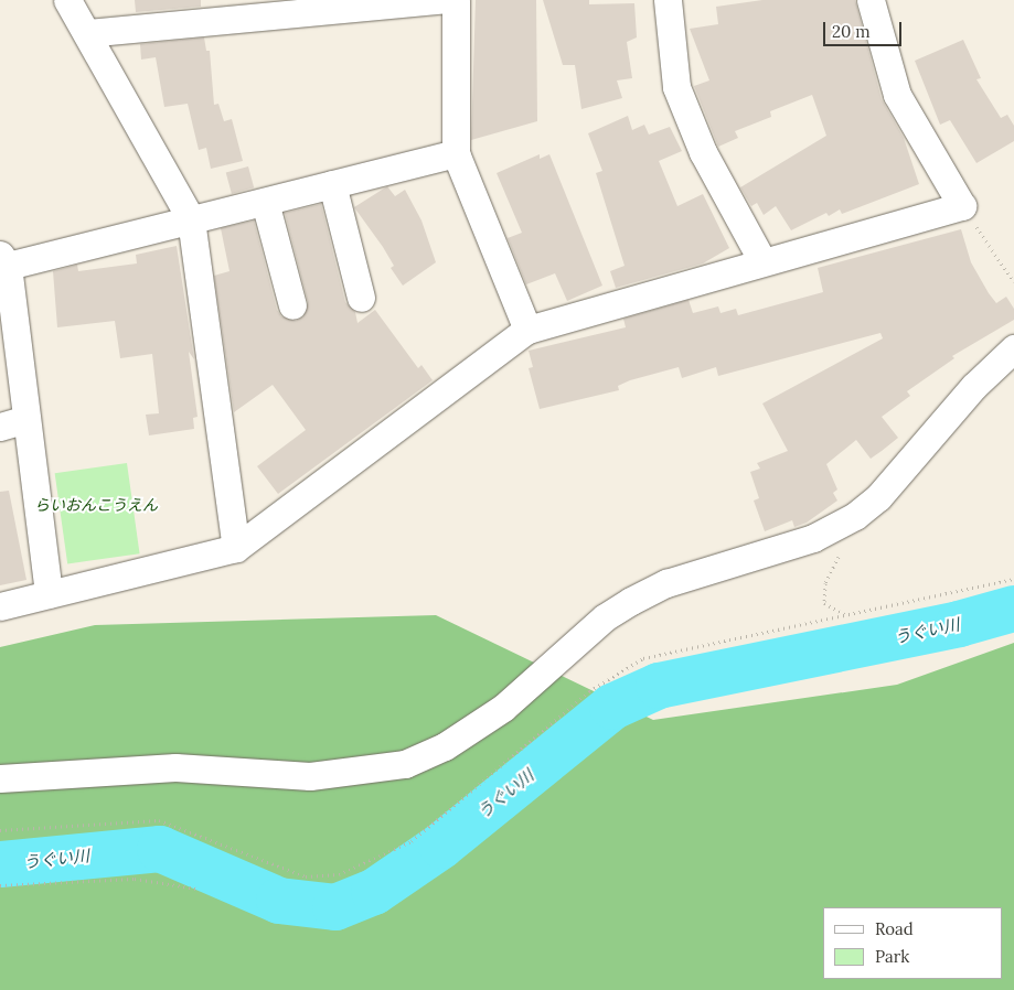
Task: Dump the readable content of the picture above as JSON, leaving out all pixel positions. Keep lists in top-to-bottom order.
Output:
{
  "water": ["うぐい川"],
  "parks": ["らいおんこうえん"],
  "legend": ["Road", "Park"],
  "scale_bar": "20 m"
}
